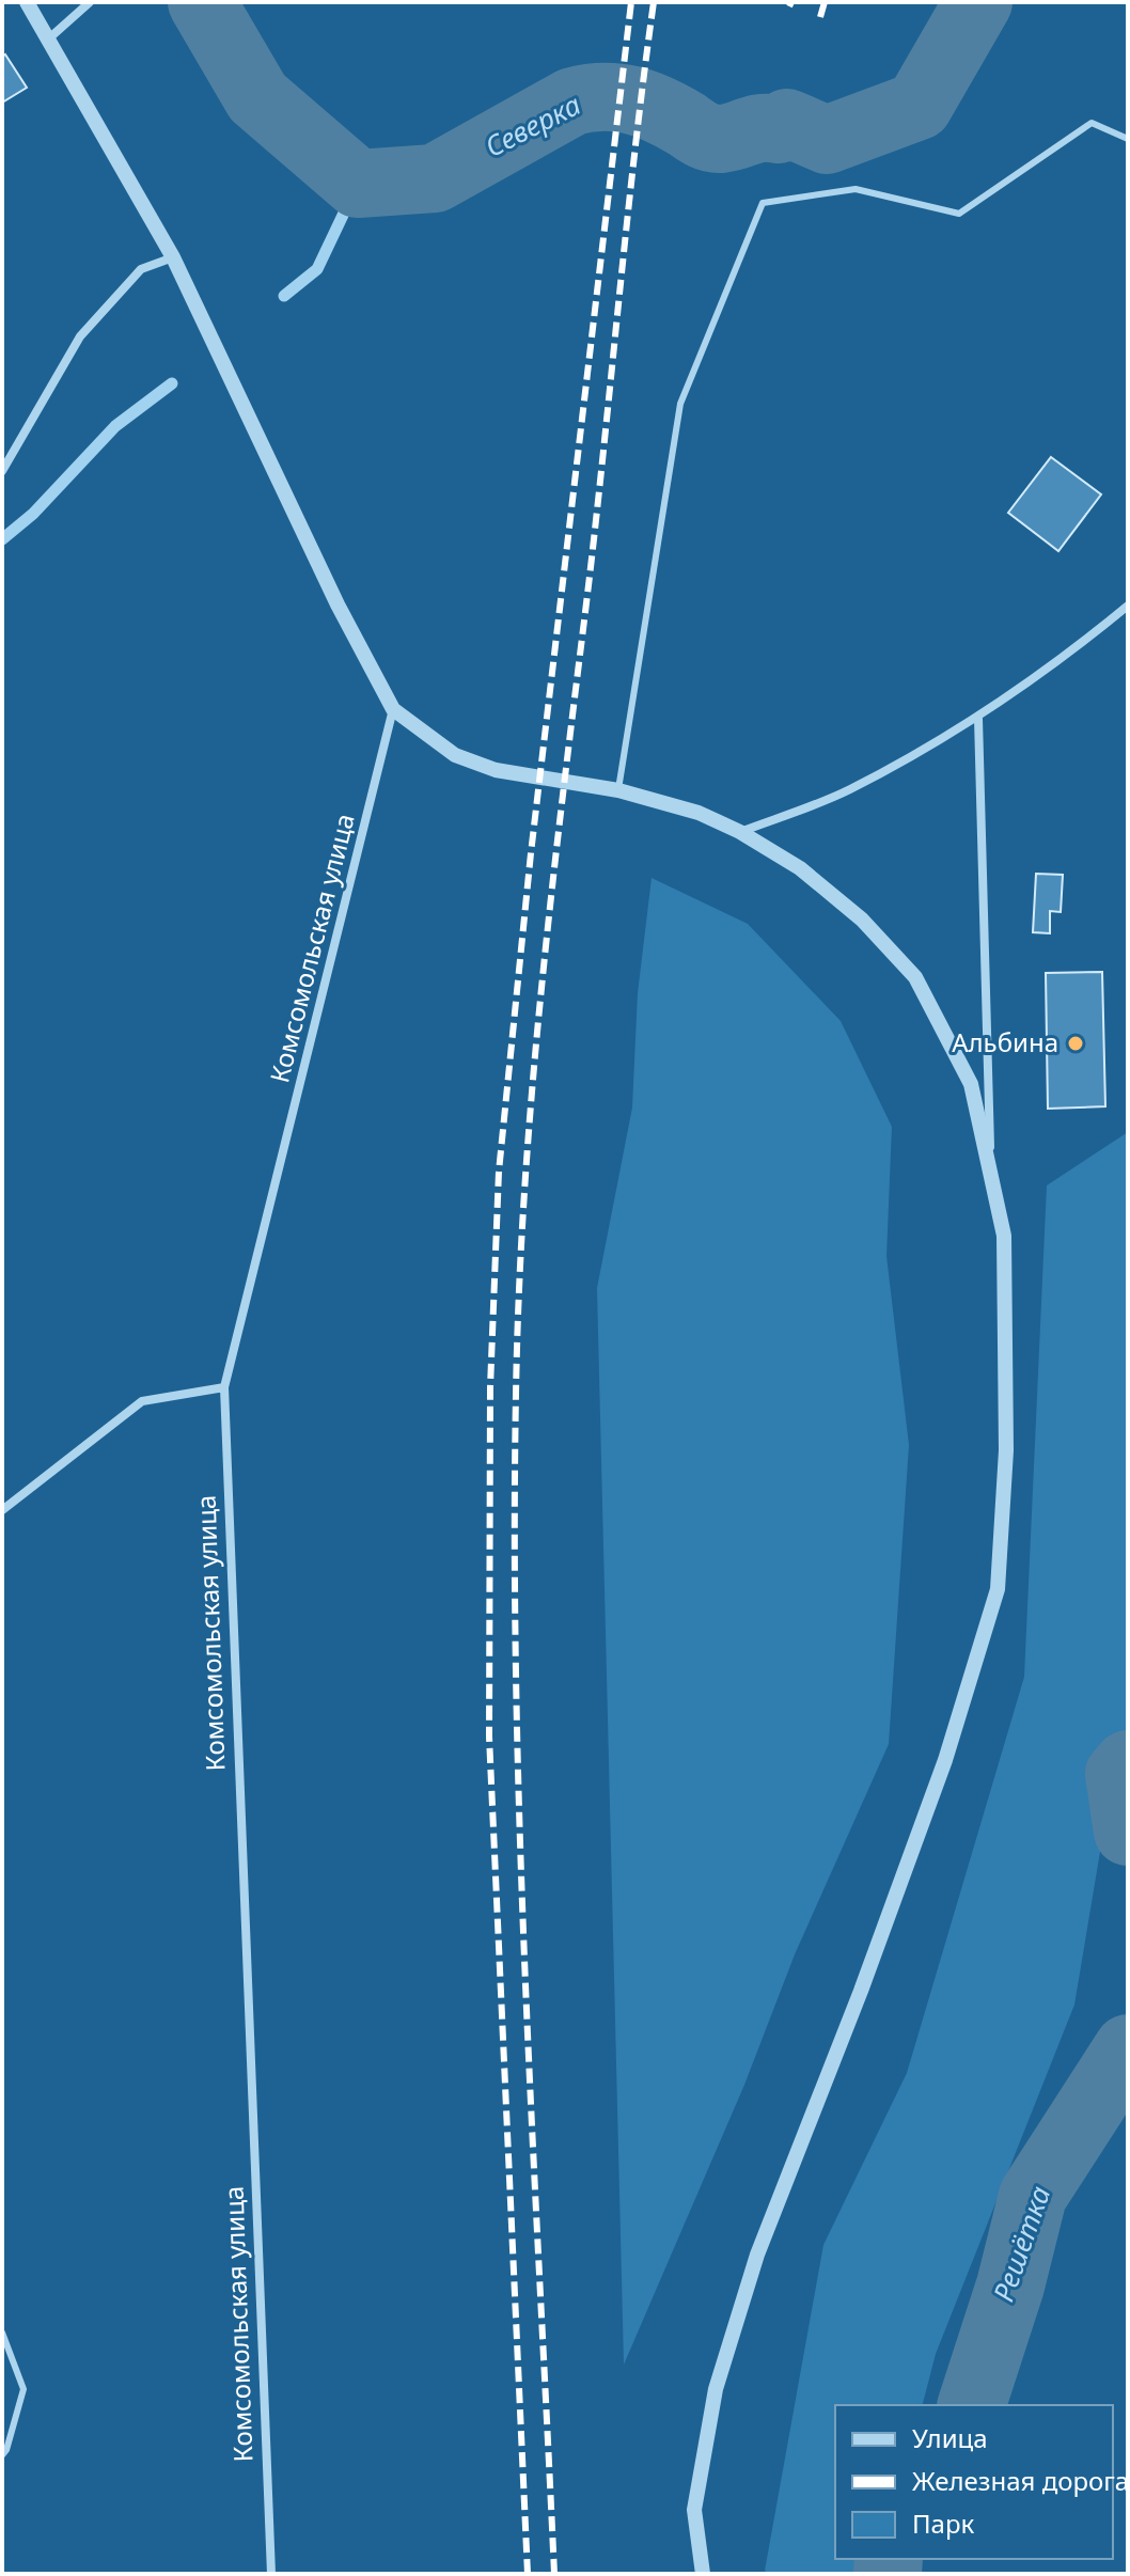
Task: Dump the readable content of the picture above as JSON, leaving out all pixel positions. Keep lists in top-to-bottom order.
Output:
{
  "streets": {
    "street": ["Комсомольская улица"]
  },
  "water": ["Северка", "Решётка"],
  "places": ["Альбина"],
  "legend": ["Улица", "Железная дорога", "Парк"]
}
